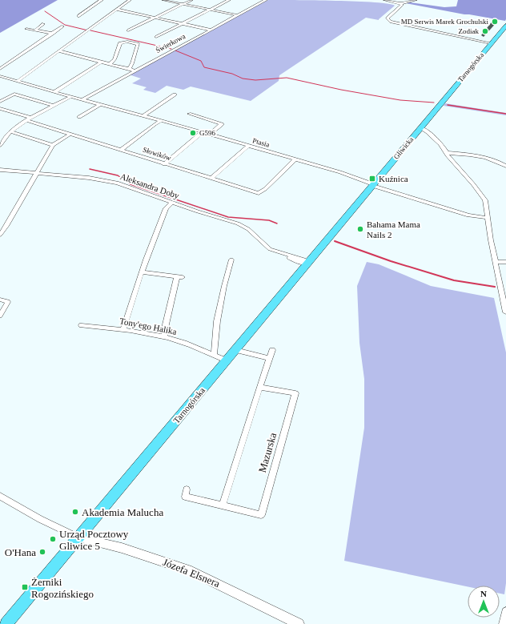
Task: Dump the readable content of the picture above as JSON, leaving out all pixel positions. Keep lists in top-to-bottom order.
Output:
{
  "streets": {
    "main road": ["Tarnogórska", "Gliwicka"],
    "street": [
      "Świerkowa",
      "Ptasia",
      "Słowików",
      "Aleksandra Doby",
      "Tony'ego Halika",
      "Mazurska",
      "Józefa Elsnera"
    ]
  },
  "crossings": [
    ["Świerkowa", "Ptasia"],
    ["Tarnogórska", "Ptasia"],
    ["Tarnogórska", "Gliwicka"],
    ["Tarnogórska", "Aleksandra Doby"],
    ["Tarnogórska", "Tony'ego Halika"],
    ["Tarnogórska", "Józefa Elsnera"],
    ["Ptasia", "Gliwicka"],
    ["Ptasia", "Słowików"]
  ],
  "places": {
    "other": [
      "MD Serwis Marek Grochulski",
      "Zodiak",
      "G596",
      "Bahama Mama Nails 2",
      "Akademia Malucha",
      "Urząd Pocztowy Gliwice 5",
      "O'Hana"
    ],
    "transit": ["Kuźnica", "Żerniki Rogozińskiego"]
  },
  "north": "top"
}
